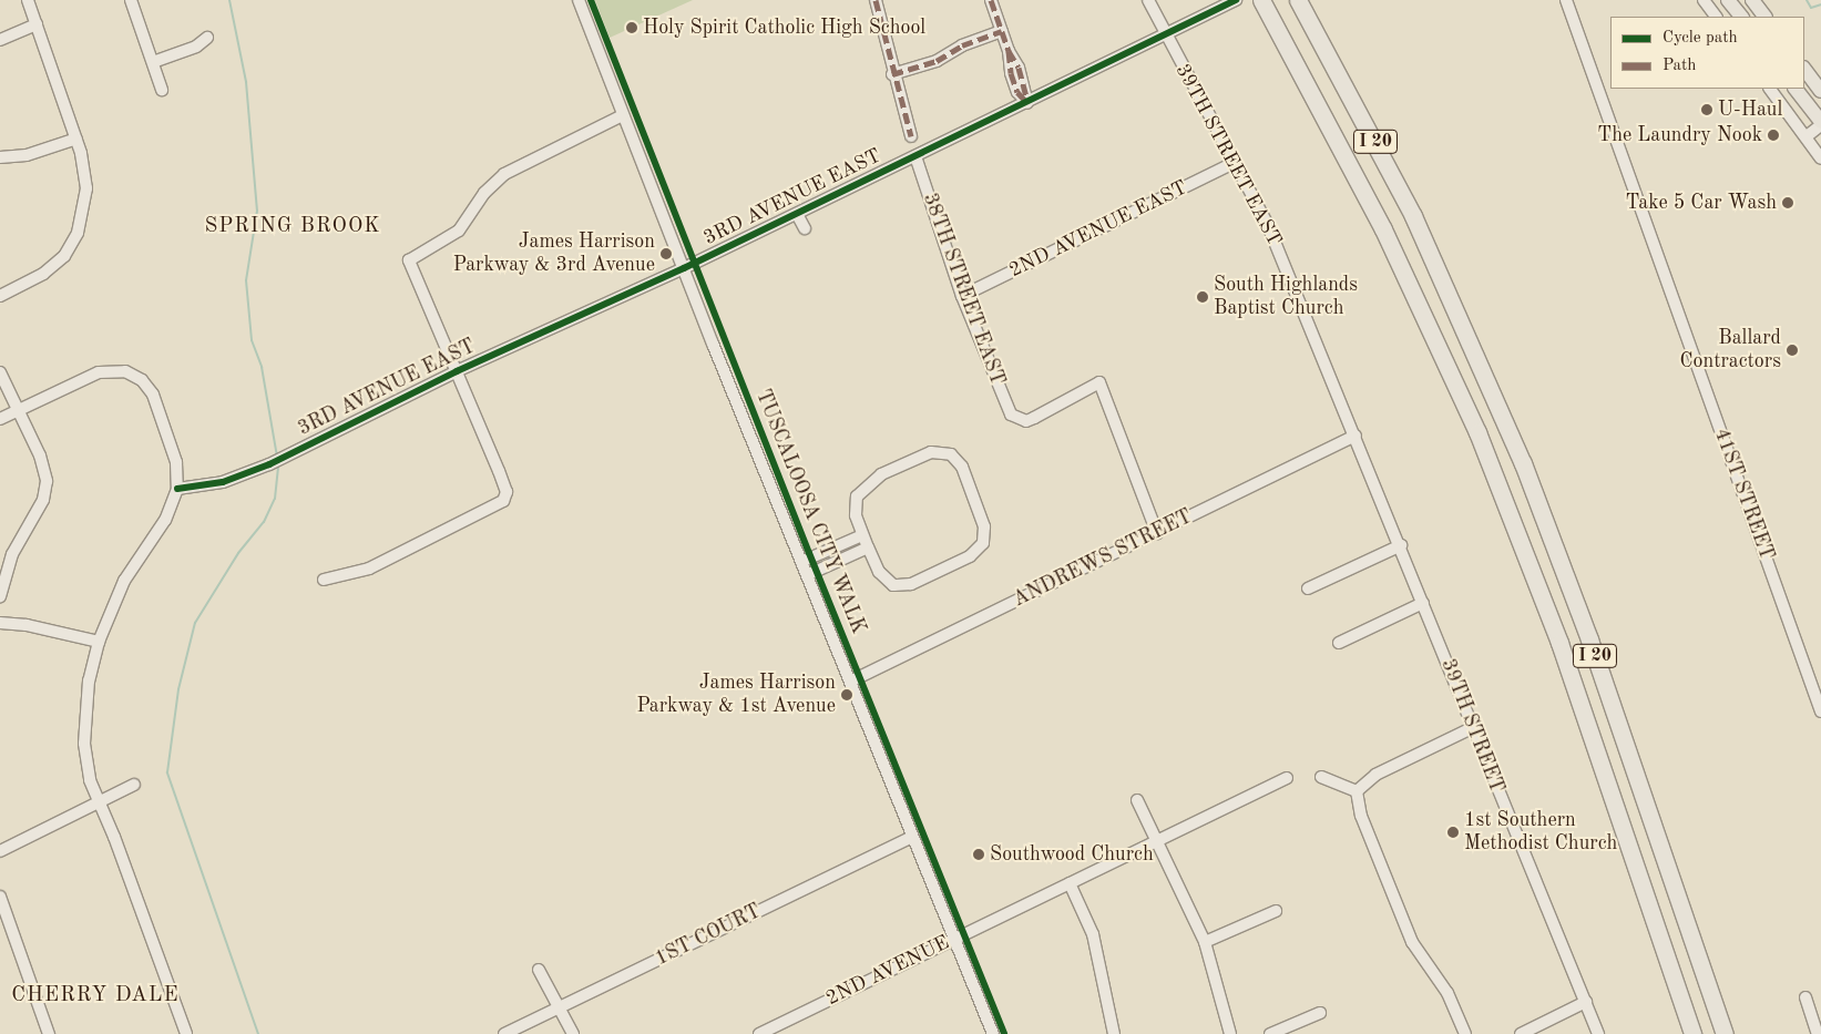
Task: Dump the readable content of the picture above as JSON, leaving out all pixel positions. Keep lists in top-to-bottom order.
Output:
{
  "streets": {
    "highway": ["I 20"],
    "street": [
      "39TH STREET EAST",
      "3RD AVENUE EAST",
      "2ND AVENUE EAST",
      "38TH STREET EAST",
      "41ST STREET",
      "ANDREWS STREET",
      "39TH STREET",
      "1ST COURT",
      "2ND AVENUE"
    ],
    "cycle path": ["TUSCALOOSA CITY WALK"]
  },
  "crossings": [
    ["39TH STREET EAST", "3RD AVENUE EAST"],
    ["39TH STREET EAST", "2ND AVENUE EAST"],
    ["39TH STREET EAST", "ANDREWS STREET"],
    ["39TH STREET EAST", "39TH STREET"],
    ["3RD AVENUE EAST", "38TH STREET EAST"],
    ["2ND AVENUE EAST", "38TH STREET EAST"],
    ["38TH STREET EAST", "ANDREWS STREET"],
    ["ANDREWS STREET", "39TH STREET"]
  ],
  "districts": ["SPRING BROOK", "CHERRY DALE"],
  "places": [
    "Holy Spirit Catholic High School",
    "U-Haul",
    "The Laundry Nook",
    "Take 5 Car Wash",
    "James Harrison Parkway & 3rd Avenue",
    "South Highlands Baptist Church",
    "Ballard Contractors",
    "James Harrison Parkway & 1st Avenue",
    "1st Southern Methodist Church",
    "Southwood Church"
  ],
  "legend": ["Cycle path", "Path"]
}
